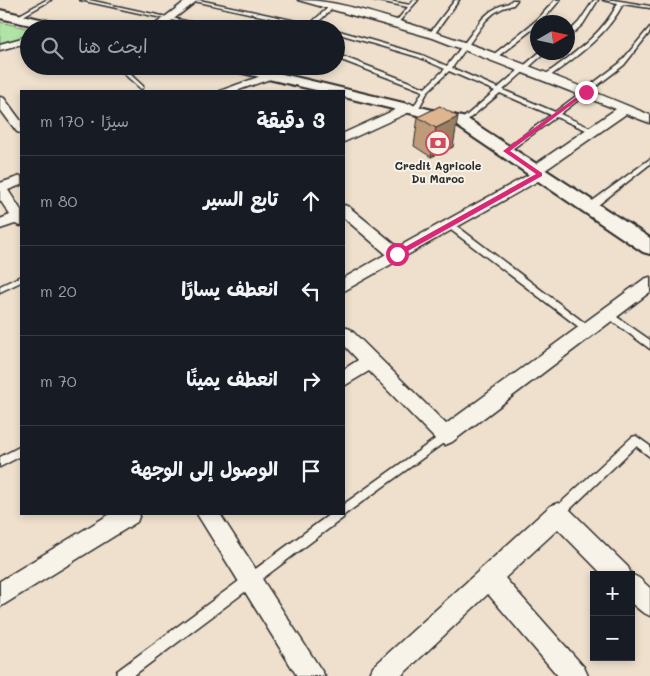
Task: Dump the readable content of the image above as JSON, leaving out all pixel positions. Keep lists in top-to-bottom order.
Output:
{
  "places": {
    "bank": ["Credit Agricole Du Maroc"]
  },
  "north": "right",
  "page": {
    "search": "ابحث هنا",
    "heading": ["3 دقيقة", "سيرًا · 170 m"],
    "list": [
      ["تابع السير", "80 m"],
      ["انعطف يسارًا", "20 m"],
      ["انعطف يمينًا", "70 m"],
      "الوصول إلى الوجهة"
    ],
    "map_buttons": ["+", "−"]
  }
}
